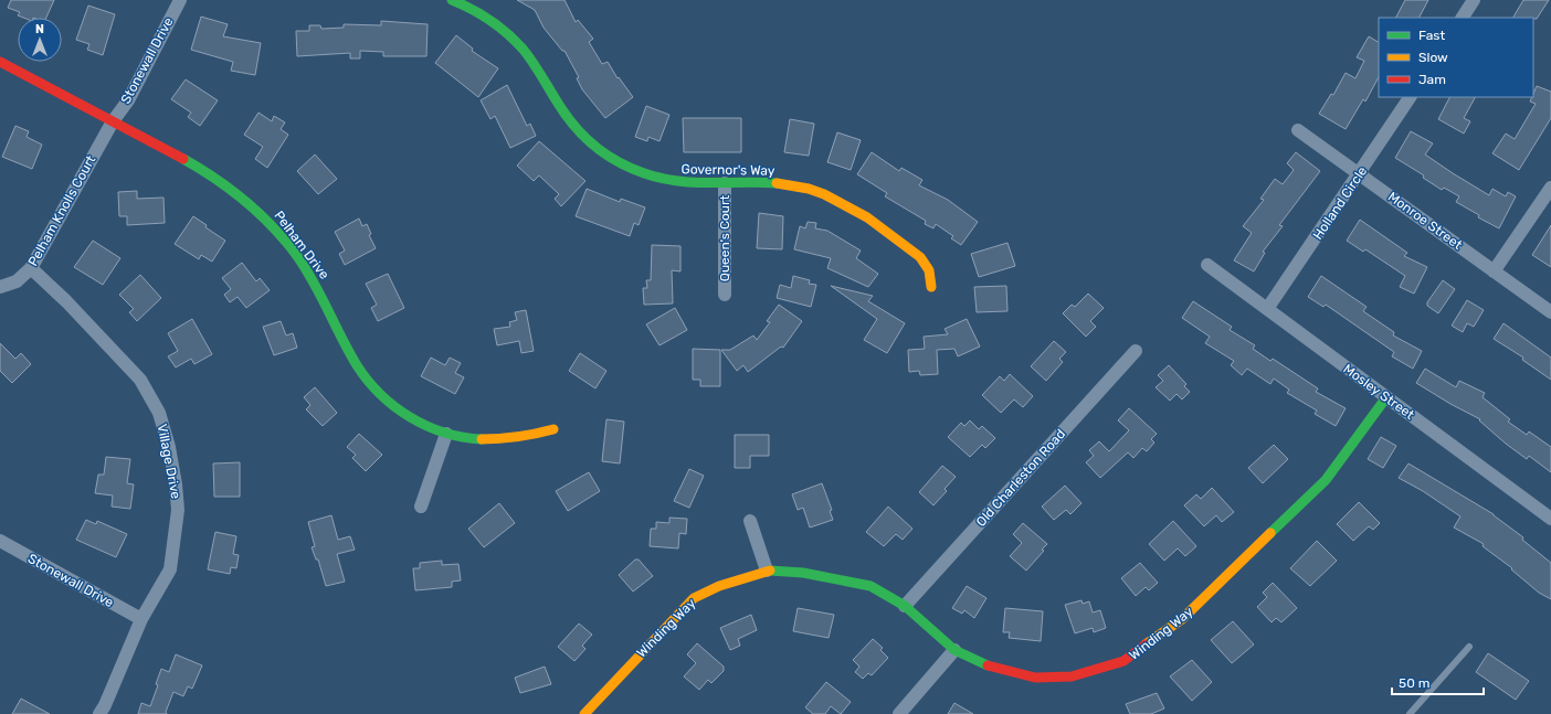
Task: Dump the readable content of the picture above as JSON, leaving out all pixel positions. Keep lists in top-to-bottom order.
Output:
{
  "streets": {
    "street": [
      "Stonewall Drive",
      "Governor's Way",
      "Holland Circle",
      "Pelham Knolls Court",
      "Monroe Street",
      "Queen's Court",
      "Pelham Drive",
      "Mosley Street",
      "Village Drive",
      "Old Charleston Road",
      "Winding Way"
    ]
  },
  "crossings": [
    ["Stonewall Drive", "Pelham Knolls Court"],
    ["Stonewall Drive", "Pelham Drive"],
    ["Stonewall Drive", "Village Drive"],
    ["Governor's Way", "Queen's Court"],
    ["Holland Circle", "Monroe Street"],
    ["Holland Circle", "Mosley Street"],
    ["Pelham Knolls Court", "Pelham Drive"],
    ["Pelham Knolls Court", "Village Drive"],
    ["Mosley Street", "Winding Way"],
    ["Old Charleston Road", "Winding Way"]
  ],
  "legend": ["Fast", "Slow", "Jam"],
  "scale_bar": "50 m",
  "north": "top"
}
